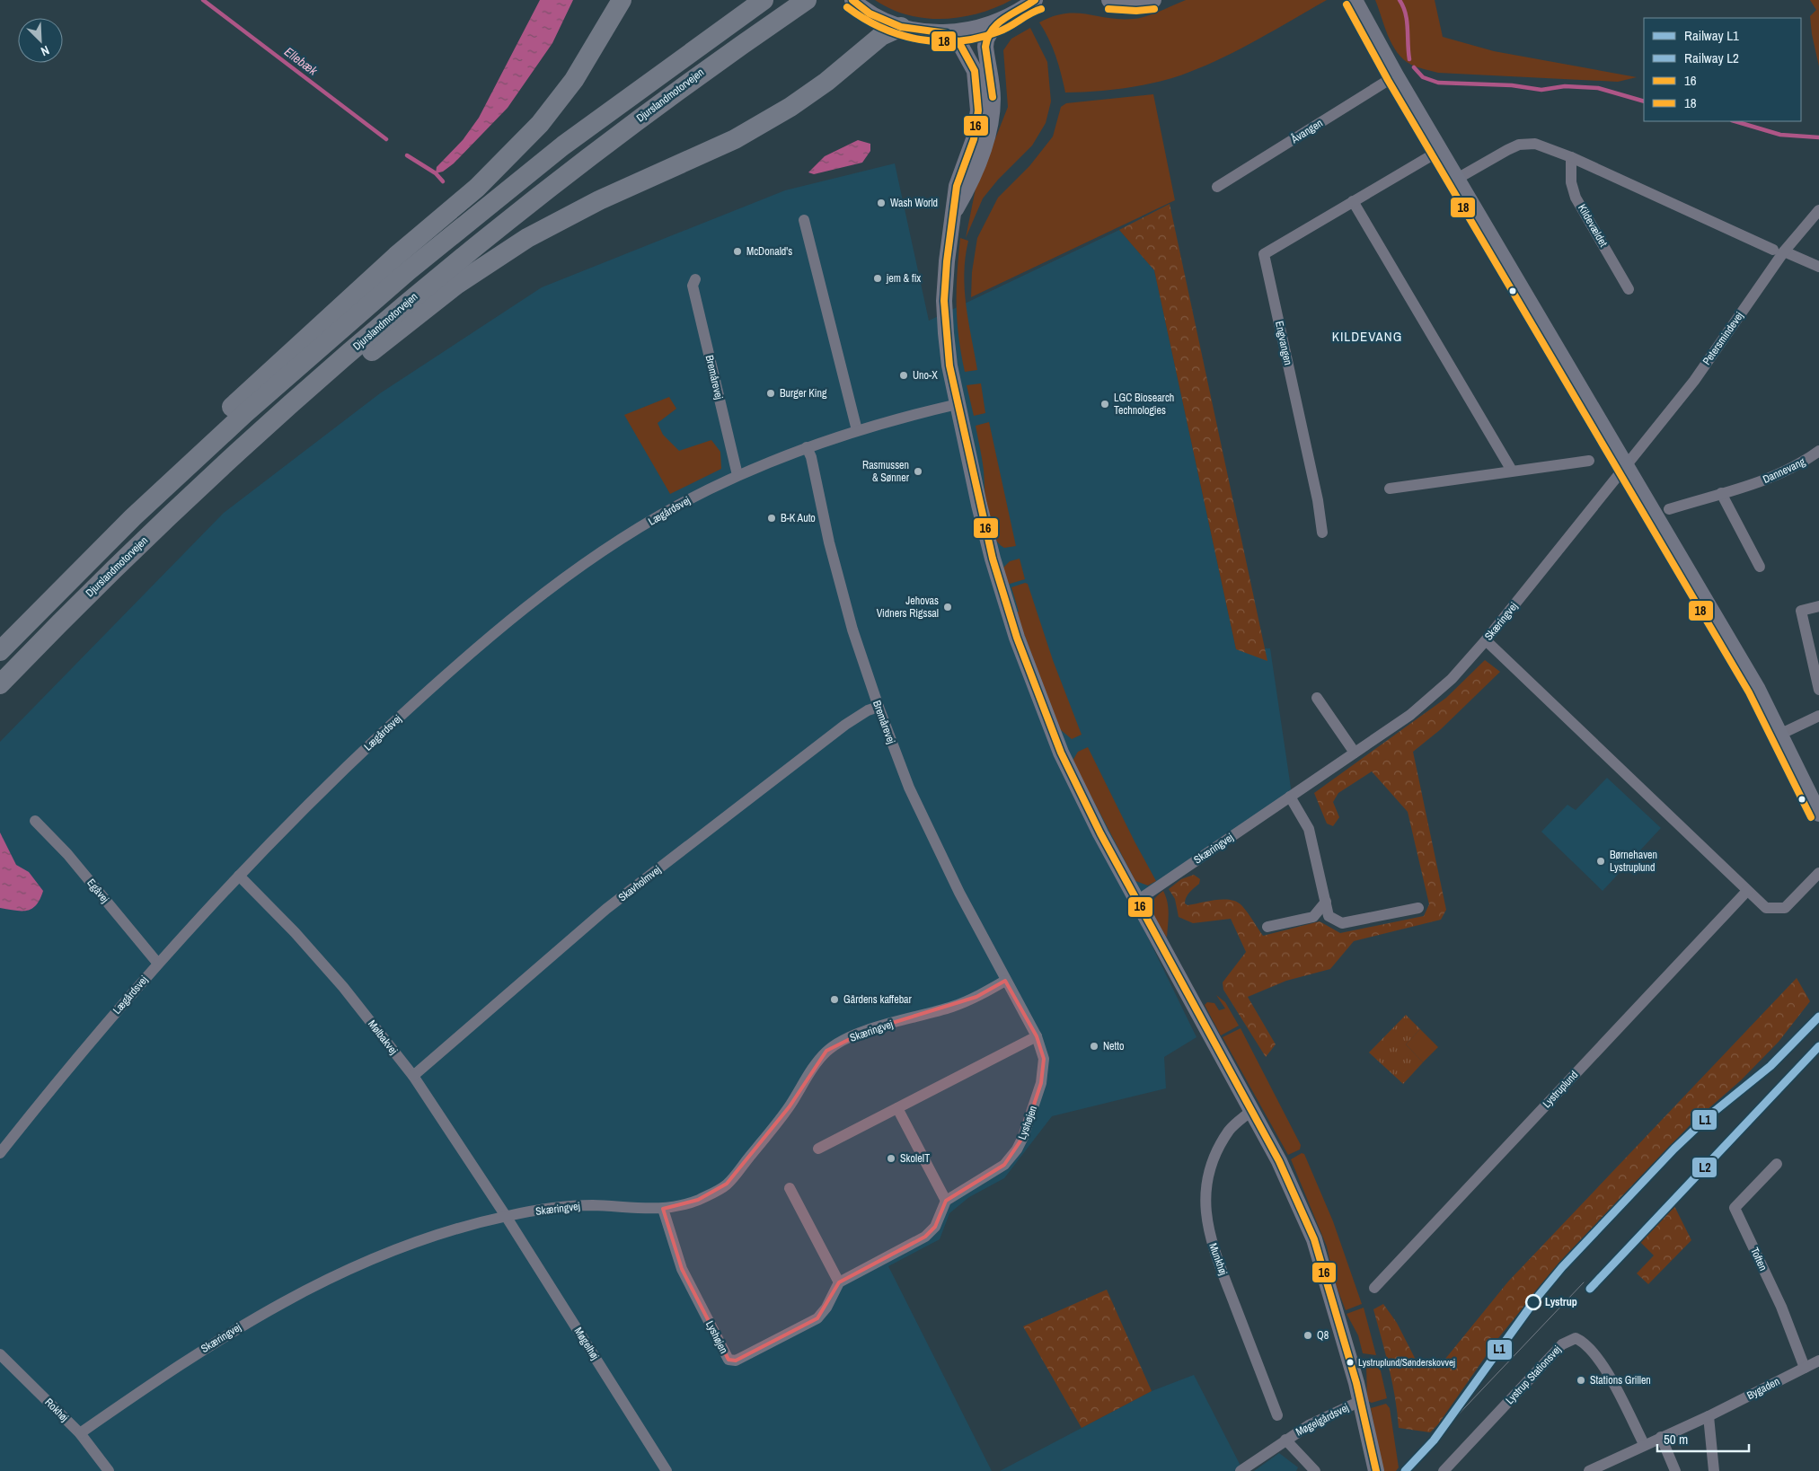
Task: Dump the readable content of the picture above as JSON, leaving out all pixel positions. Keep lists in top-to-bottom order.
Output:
{
  "streets": {
    "highway": ["Djurslandmotorvejen"],
    "street": [
      "Åvangen",
      "Kildevældet",
      "Petersmindevej",
      "Engvangen",
      "Bremårevej",
      "Dannevang",
      "Lægårdsvej",
      "Skæringvej",
      "Skavholmvej",
      "Egåvej",
      "Mølbakvej",
      "Lystruplund",
      "Lyshøjen",
      "Munkhøj",
      "Toften",
      "Møgelhøj",
      "Lystrup Stationsvej",
      "Bygaden",
      "Rokhøj",
      "Møgelgårdsvej"
    ]
  },
  "crossings": [
    ["Petersmindevej", "Skæringvej"],
    ["Bremårevej", "Lægårdsvej"],
    ["Bremårevej", "Skæringvej"],
    ["Bremårevej", "Skavholmvej"],
    ["Bremårevej", "Lyshøjen"],
    ["Lægårdsvej", "Egåvej"],
    ["Lægårdsvej", "Mølbakvej"],
    ["Skæringvej", "Mølbakvej"],
    ["Skæringvej", "Lyshøjen"],
    ["Skæringvej", "Møgelhøj"],
    ["Skæringvej", "Rokhøj"],
    ["Skavholmvej", "Mølbakvej"],
    ["Mølbakvej", "Møgelhøj"],
    ["Toften", "Bygaden"],
    ["Lystrup Stationsvej", "Bygaden"]
  ],
  "districts": ["KILDEVANG"],
  "water": ["Ellebæk"],
  "places": [
    "Wash World",
    "McDonald's",
    "jem & fix",
    "Uno-X",
    "Burger King",
    "LGC Biosearch Technologies",
    "Rasmussen & Sønner",
    "B-K Auto",
    "Jehovas Vidners Rigssal",
    "Børnehaven Lystruplund",
    "Gårdens kaffebar",
    "Netto",
    "SkoleIT",
    "Lystrup",
    "Q8",
    "Lystruplund/Sønderskovvej",
    "Stations Grillen"
  ],
  "lines": [
    "transit line 16",
    "transit line 18",
    "rail line L1",
    "rail line L2"
  ],
  "legend": [
    "Railway L1",
    "Railway L2",
    "16",
    "18"
  ],
  "scale_bar": "50 m",
  "north": "bottom right"
}
